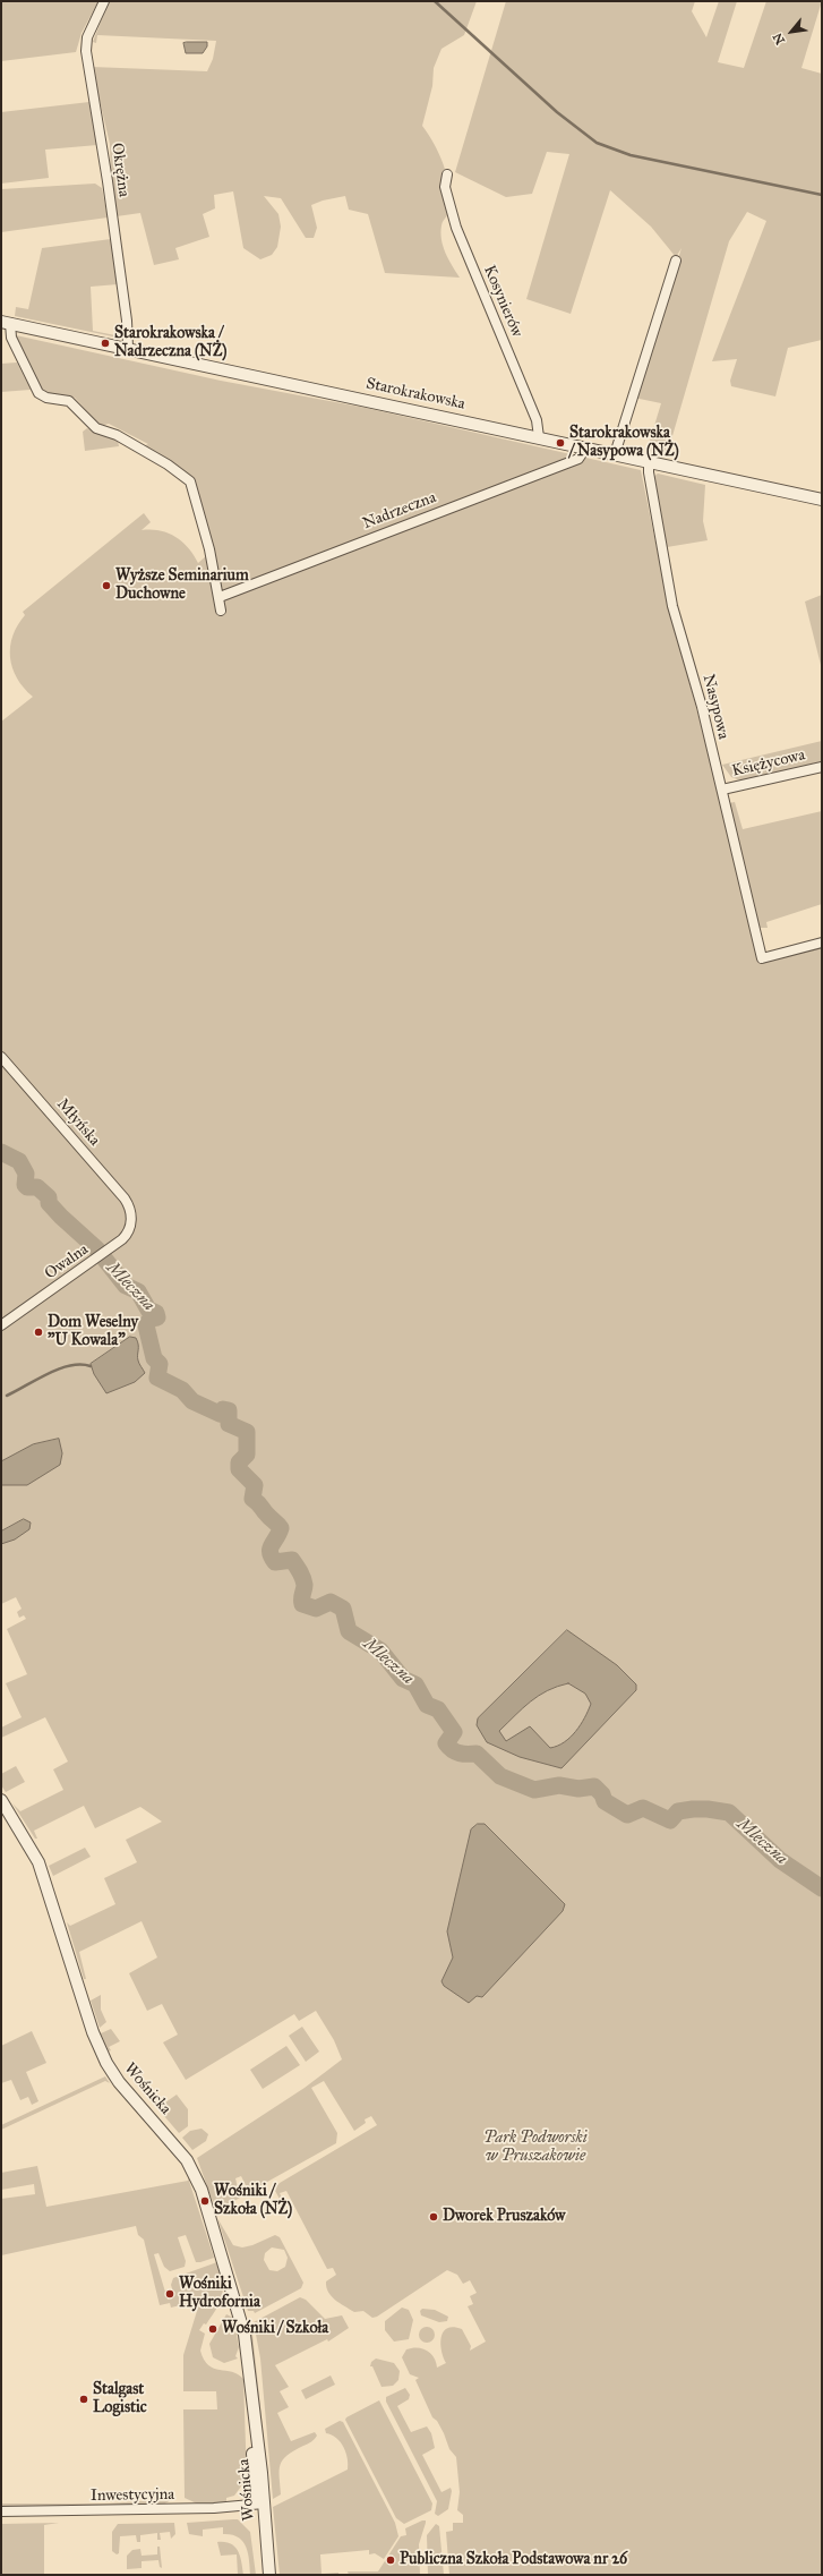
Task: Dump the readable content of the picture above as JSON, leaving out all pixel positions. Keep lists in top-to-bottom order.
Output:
{
  "streets": {
    "street": [
      "Okrężna",
      "Kosynierów",
      "Starokrakowska",
      "Nadrzeczna",
      "Nasypowa",
      "Księżycowa",
      "Młyńska",
      "Owalna",
      "Wośnicka",
      "Inwestycyjna"
    ]
  },
  "crossings": [
    ["Okrężna", "Starokrakowska"],
    ["Kosynierów", "Starokrakowska"],
    ["Starokrakowska", "Nadrzeczna"],
    ["Starokrakowska", "Nasypowa"],
    ["Nasypowa", "Księżycowa"],
    ["Młyńska", "Owalna"],
    ["Wośnicka", "Inwestycyjna"]
  ],
  "water": ["Mleczna"],
  "parks": ["Park Podworski w Pruszakowie"],
  "places": [
    "Starokrakowska / Nadrzeczna (NŻ)",
    "Starokrakowska / Nasypowa (NŻ)",
    "Wyższe Seminarium Duchowne",
    "Dom Weselny \"U Kowala\"",
    "Wośniki / Szkoła (NŻ)",
    "Dworek Pruszaków",
    "Wośniki Hydrofornia",
    "Wośniki / Szkoła",
    "Stalgast Logistic",
    "Publiczna Szkoła Podstawowa nr 26"
  ],
  "north": "bottom left"
}
